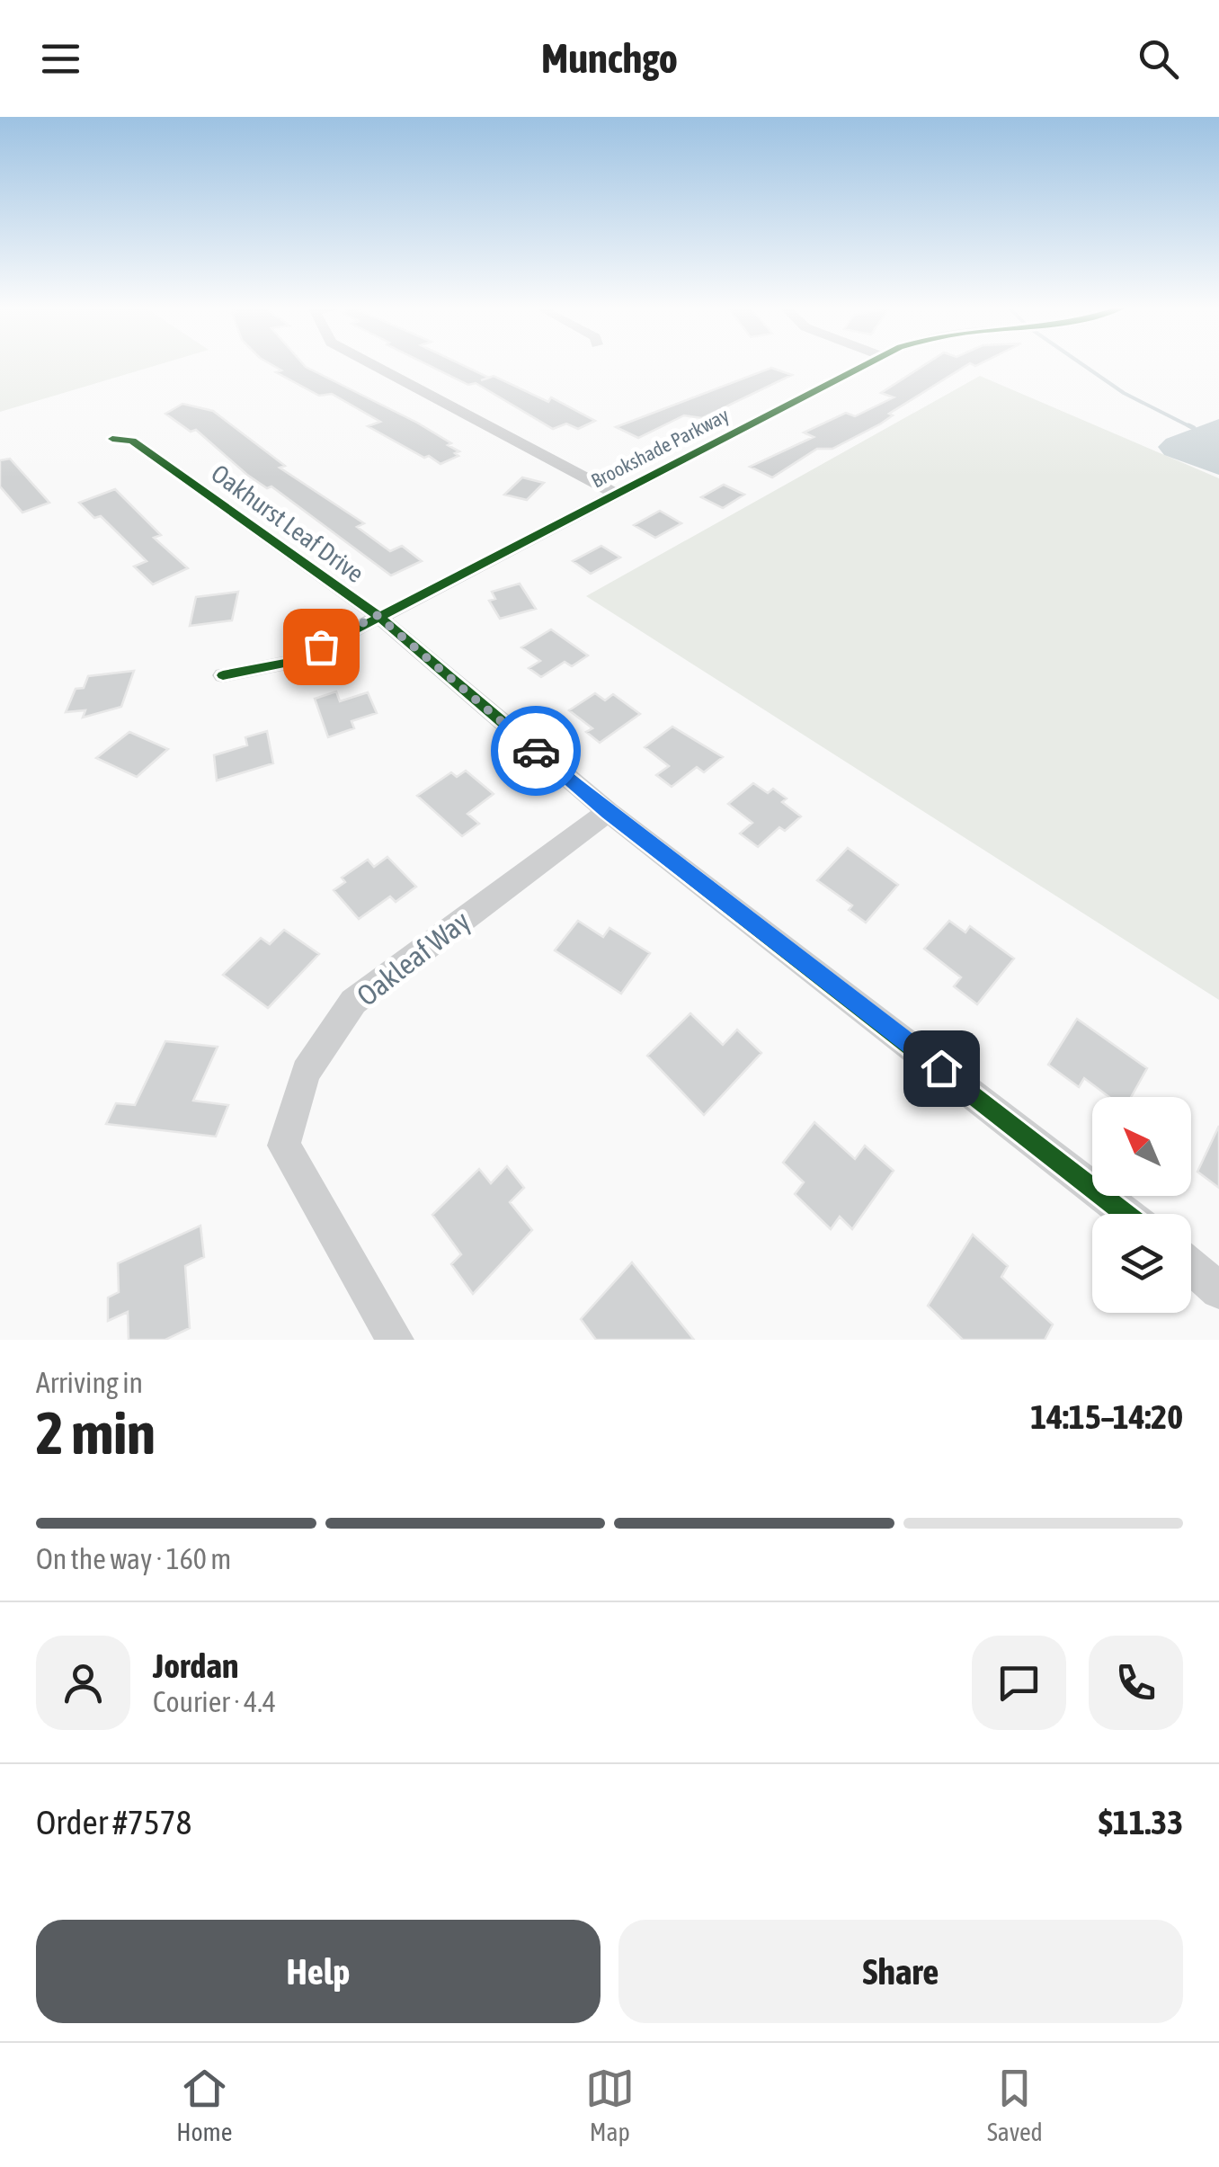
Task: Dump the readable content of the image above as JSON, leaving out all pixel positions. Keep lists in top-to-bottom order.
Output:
{
  "streets": {
    "street": ["Brookshade Parkway", "Oakhurst Leaf Drive", "Oakleaf Way"]
  },
  "crossings": [
    ["Brookshade Parkway", "Oakhurst Leaf Drive"],
    ["Oakhurst Leaf Drive", "Oakleaf Way"]
  ],
  "north": "top left",
  "page": {
    "header": "Munchgo",
    "heading": ["2 min", "Arriving in", "14:15–14:20"],
    "panel": [
      "Jordan",
      "Courier · 4.4",
      "Order #7578",
      "$11.33"
    ],
    "bar": "On the way · 160 m",
    "buttons": ["Help", "Share"],
    "tabs": ["Home", "Map", "Saved"]
  }
}
